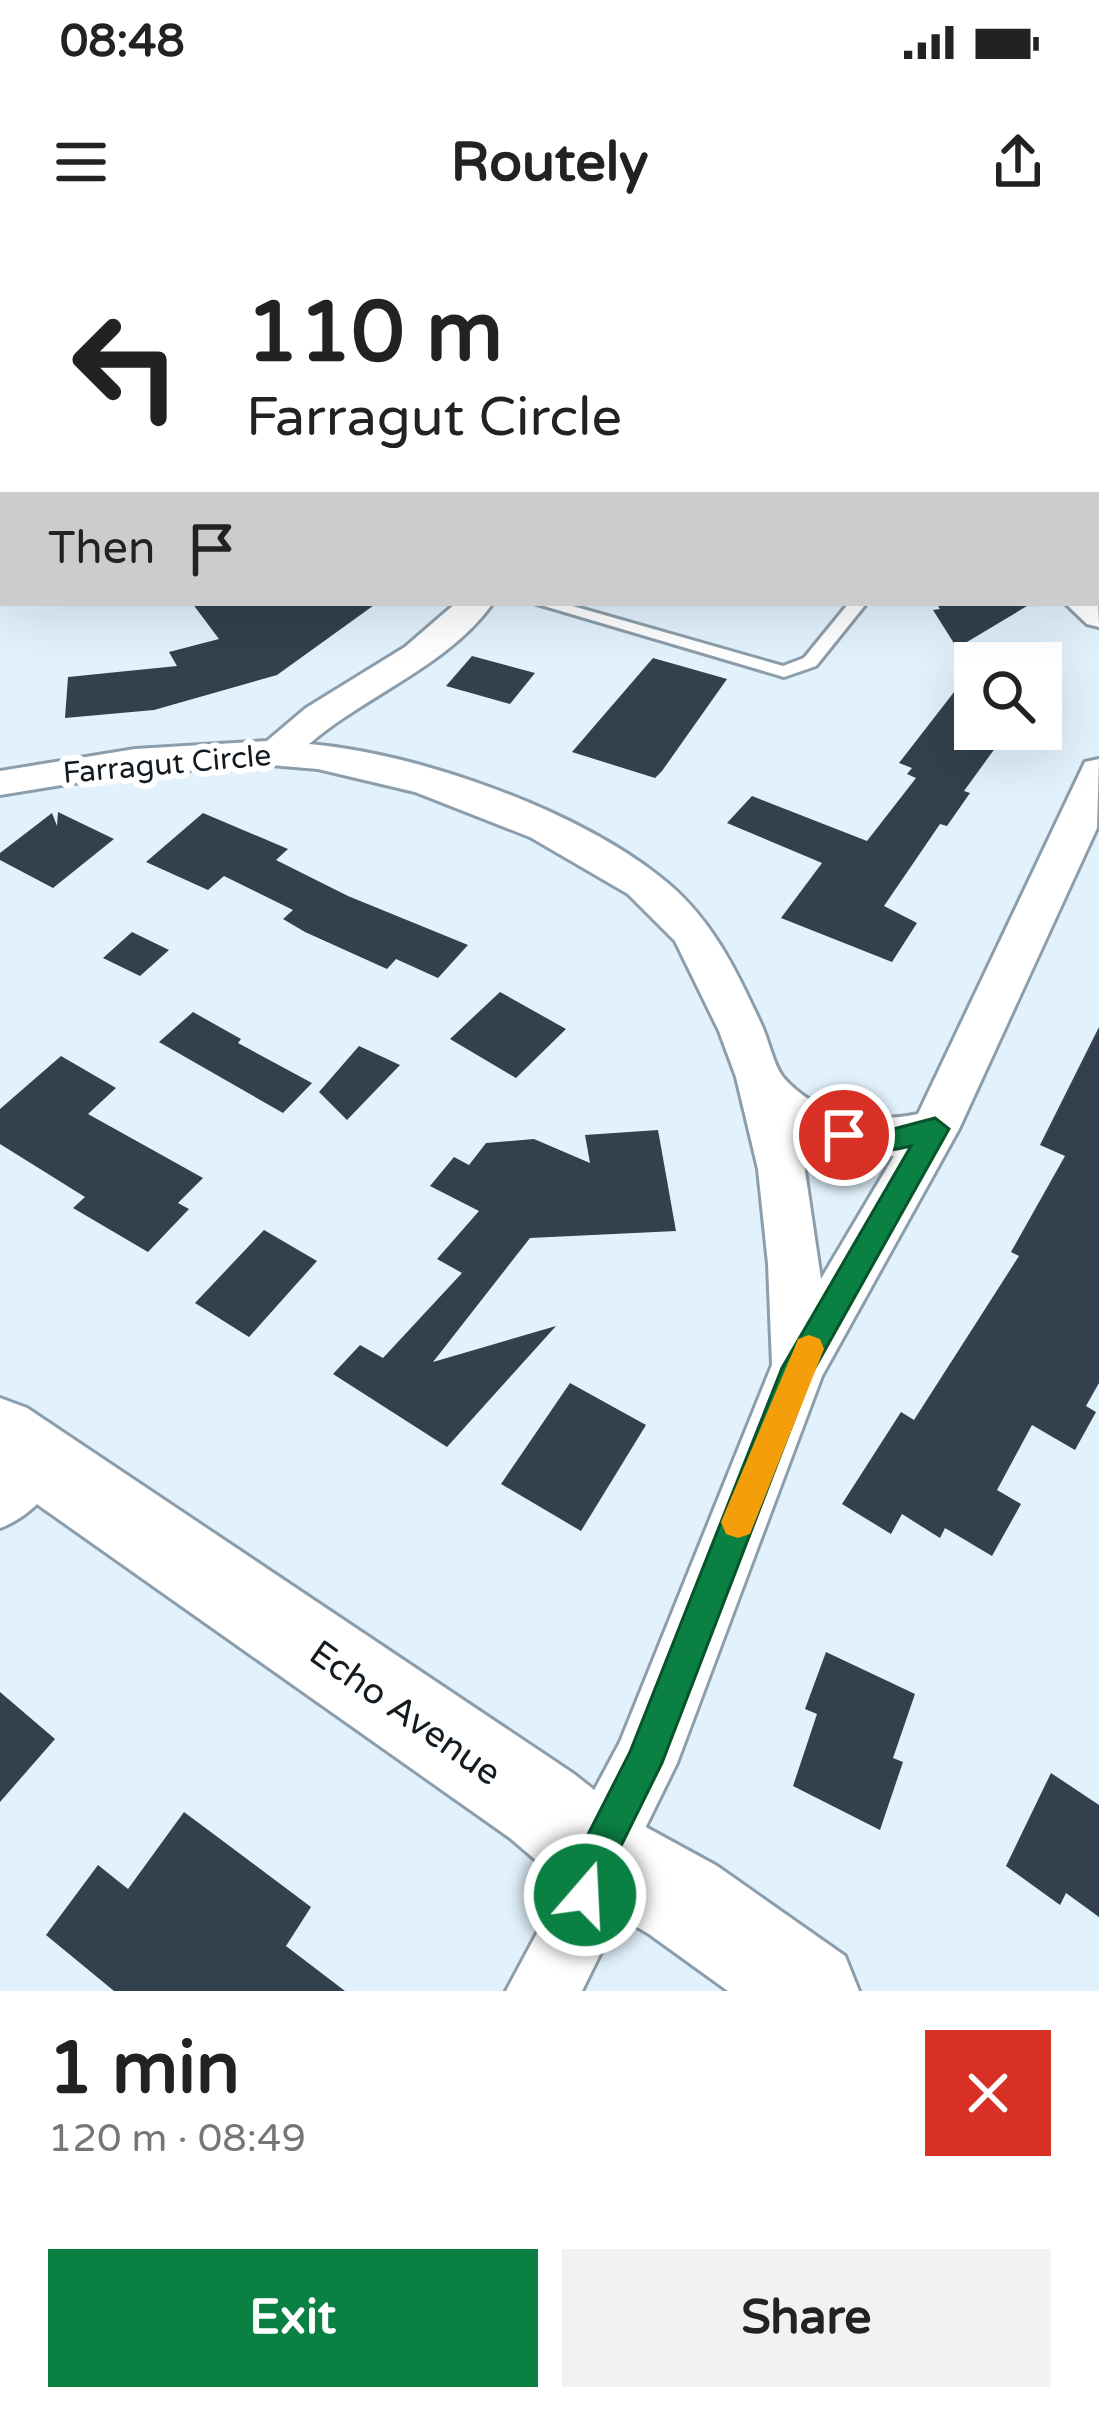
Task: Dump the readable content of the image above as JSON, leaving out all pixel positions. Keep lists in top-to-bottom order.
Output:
{
  "streets": {
    "main road": ["Echo Avenue"],
    "street": ["Farragut Circle"]
  },
  "page": {
    "status": "08:48",
    "header": "Routely",
    "turn": ["110 m", "Farragut Circle"],
    "then": "Then",
    "heading": ["1 min", "120 m · 08:49"],
    "buttons": ["Exit", "Share"]
  }
}
